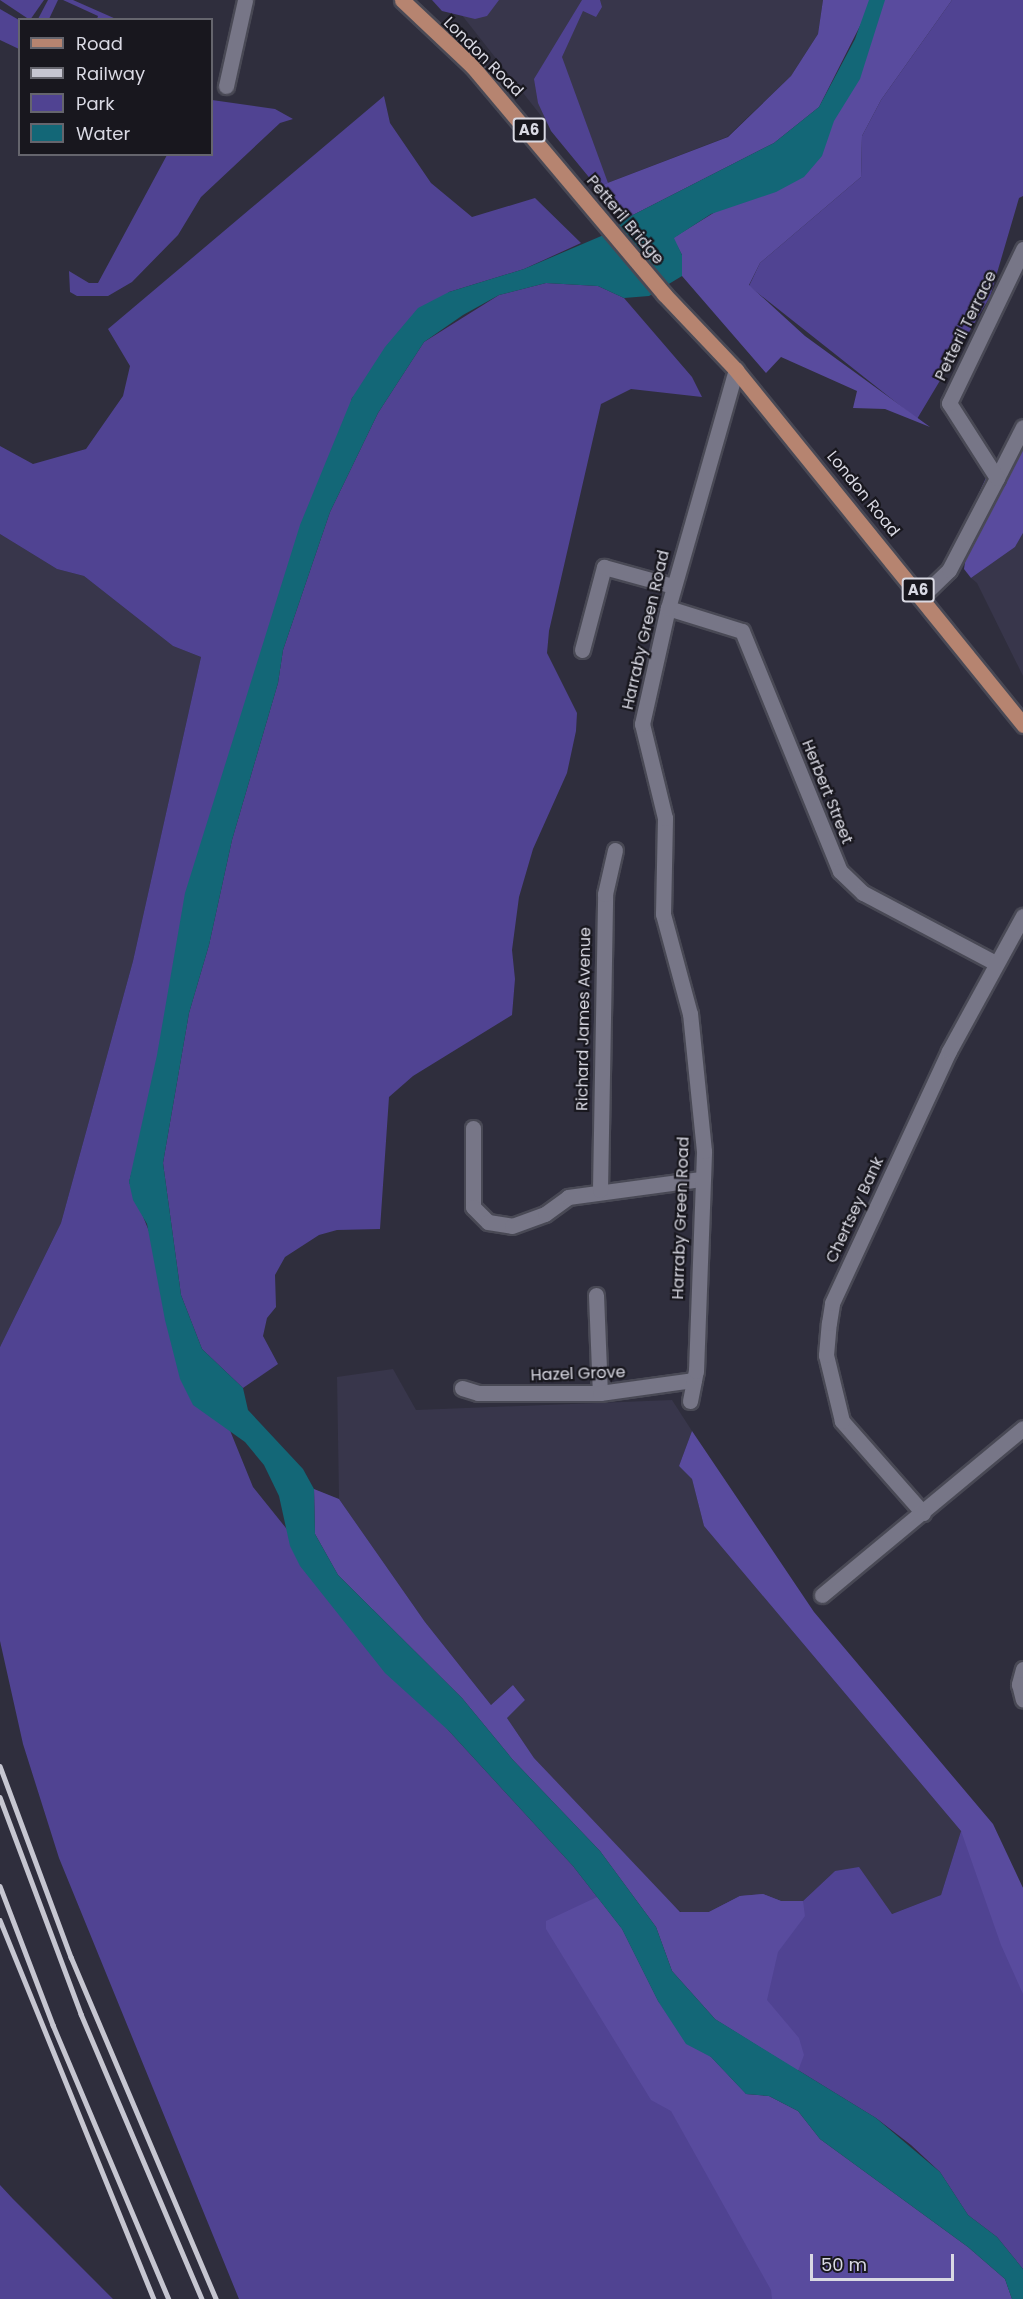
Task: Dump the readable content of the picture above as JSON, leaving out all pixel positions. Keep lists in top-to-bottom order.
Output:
{
  "streets": {
    "main road": ["London Road", "A6", "Petteril Bridge"],
    "street": [
      "Petteril Terrace",
      "Harraby Green Road",
      "Herbert Street",
      "Richard James Avenue",
      "Chertsey Bank",
      "Hazel Grove"
    ]
  },
  "crossings": [
    ["London Road", "Petteril Bridge"],
    ["London Road", "Harraby Green Road"],
    ["Harraby Green Road", "Herbert Street"],
    ["Harraby Green Road", "Hazel Grove"],
    ["Herbert Street", "Chertsey Bank"]
  ],
  "legend": [
    "Road",
    "Railway",
    "Park",
    "Water"
  ],
  "scale_bar": "50 m"
}
